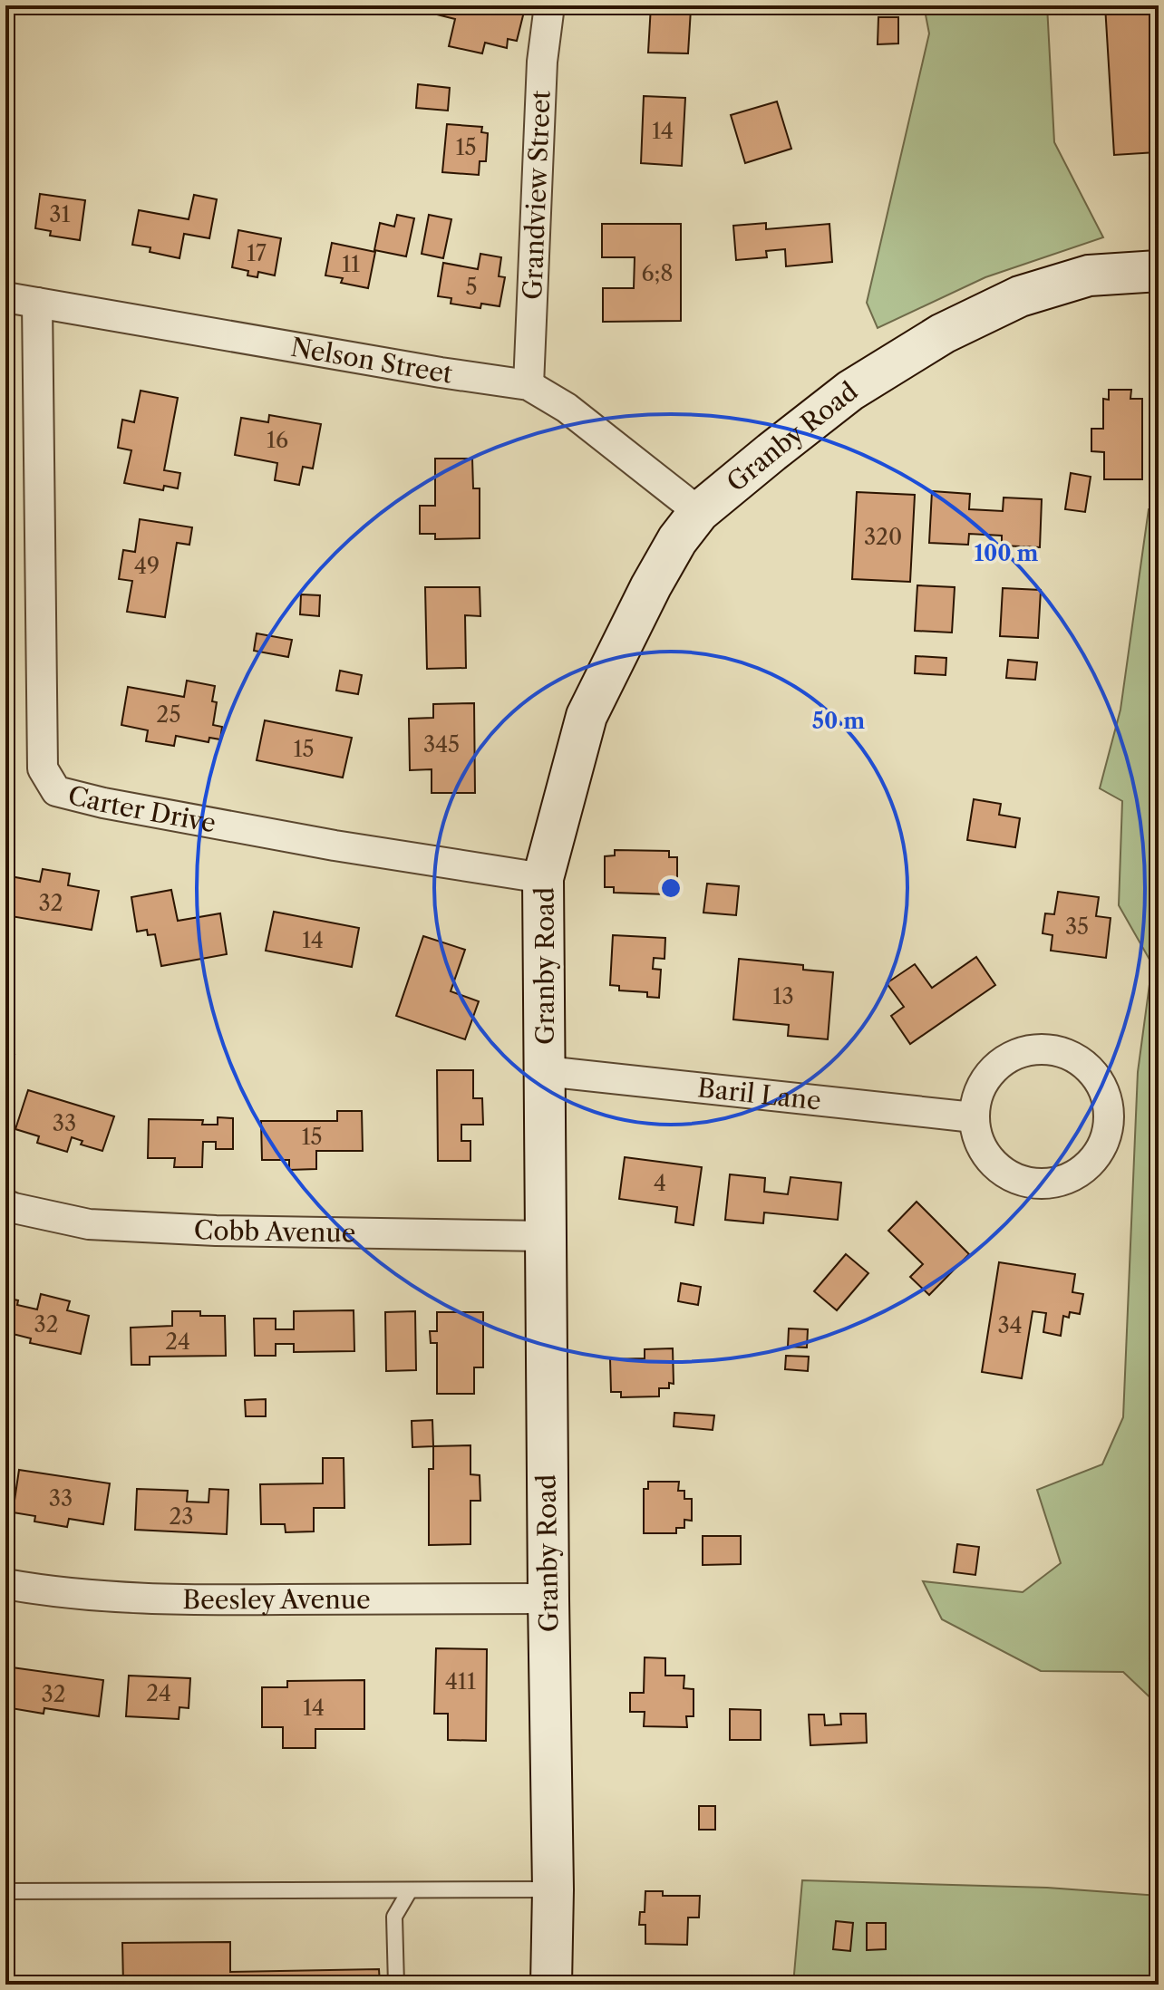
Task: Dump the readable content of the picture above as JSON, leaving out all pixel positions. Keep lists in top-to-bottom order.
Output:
{
  "streets": {
    "main road": ["Granby Road"],
    "street": [
      "Grandview Street",
      "Nelson Street",
      "Carter Drive",
      "Baril Lane",
      "Cobb Avenue",
      "Beesley Avenue"
    ]
  },
  "crossings": [
    ["Grandview Street", "Nelson Street"],
    ["Nelson Street", "Granby Road"],
    ["Nelson Street", "Carter Drive"],
    ["Granby Road", "Carter Drive"],
    ["Granby Road", "Baril Lane"],
    ["Granby Road", "Cobb Avenue"],
    ["Granby Road", "Beesley Avenue"]
  ],
  "house_numbers": [
    "14",
    "15",
    "31",
    "17",
    "11",
    "6;8",
    "5",
    "16",
    "320",
    "49",
    "25",
    "345",
    "15",
    "32",
    "35",
    "14",
    "13",
    "33",
    "15",
    "4",
    "32",
    "34",
    "24",
    "33",
    "23",
    "411",
    "24",
    "32",
    "14"
  ],
  "rings": ["100 m", "50 m"]
}
